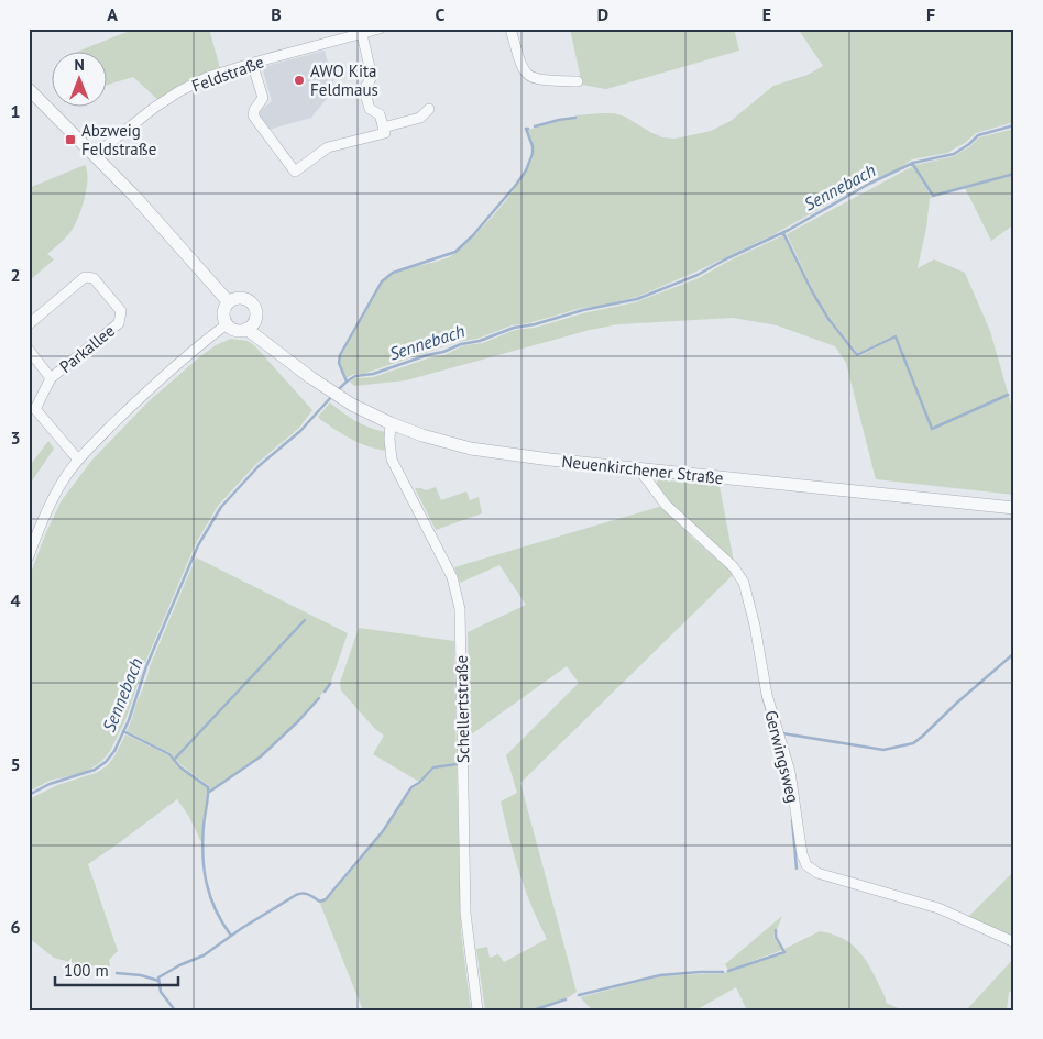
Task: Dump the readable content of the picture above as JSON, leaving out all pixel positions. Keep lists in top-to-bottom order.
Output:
{
  "streets": {
    "street": [
      "Feldstraße",
      "Parkallee",
      "Neuenkirchener Straße",
      "Schellertstraße",
      "Gerwingsweg"
    ]
  },
  "crossings": [
    ["Neuenkirchener Straße", "Schellertstraße"],
    ["Neuenkirchener Straße", "Gerwingsweg"]
  ],
  "water": ["Sennebach"],
  "places": {
    "other": ["AWO Kita Feldmaus"],
    "transit": ["Abzweig Feldstraße"]
  },
  "scale_bar": "100 m",
  "north": "top",
  "grid": {
    "columns": [
      "A",
      "B",
      "C",
      "D",
      "E",
      "F"
    ],
    "rows": [
      "1",
      "2",
      "3",
      "4",
      "5",
      "6"
    ]
  }
}
